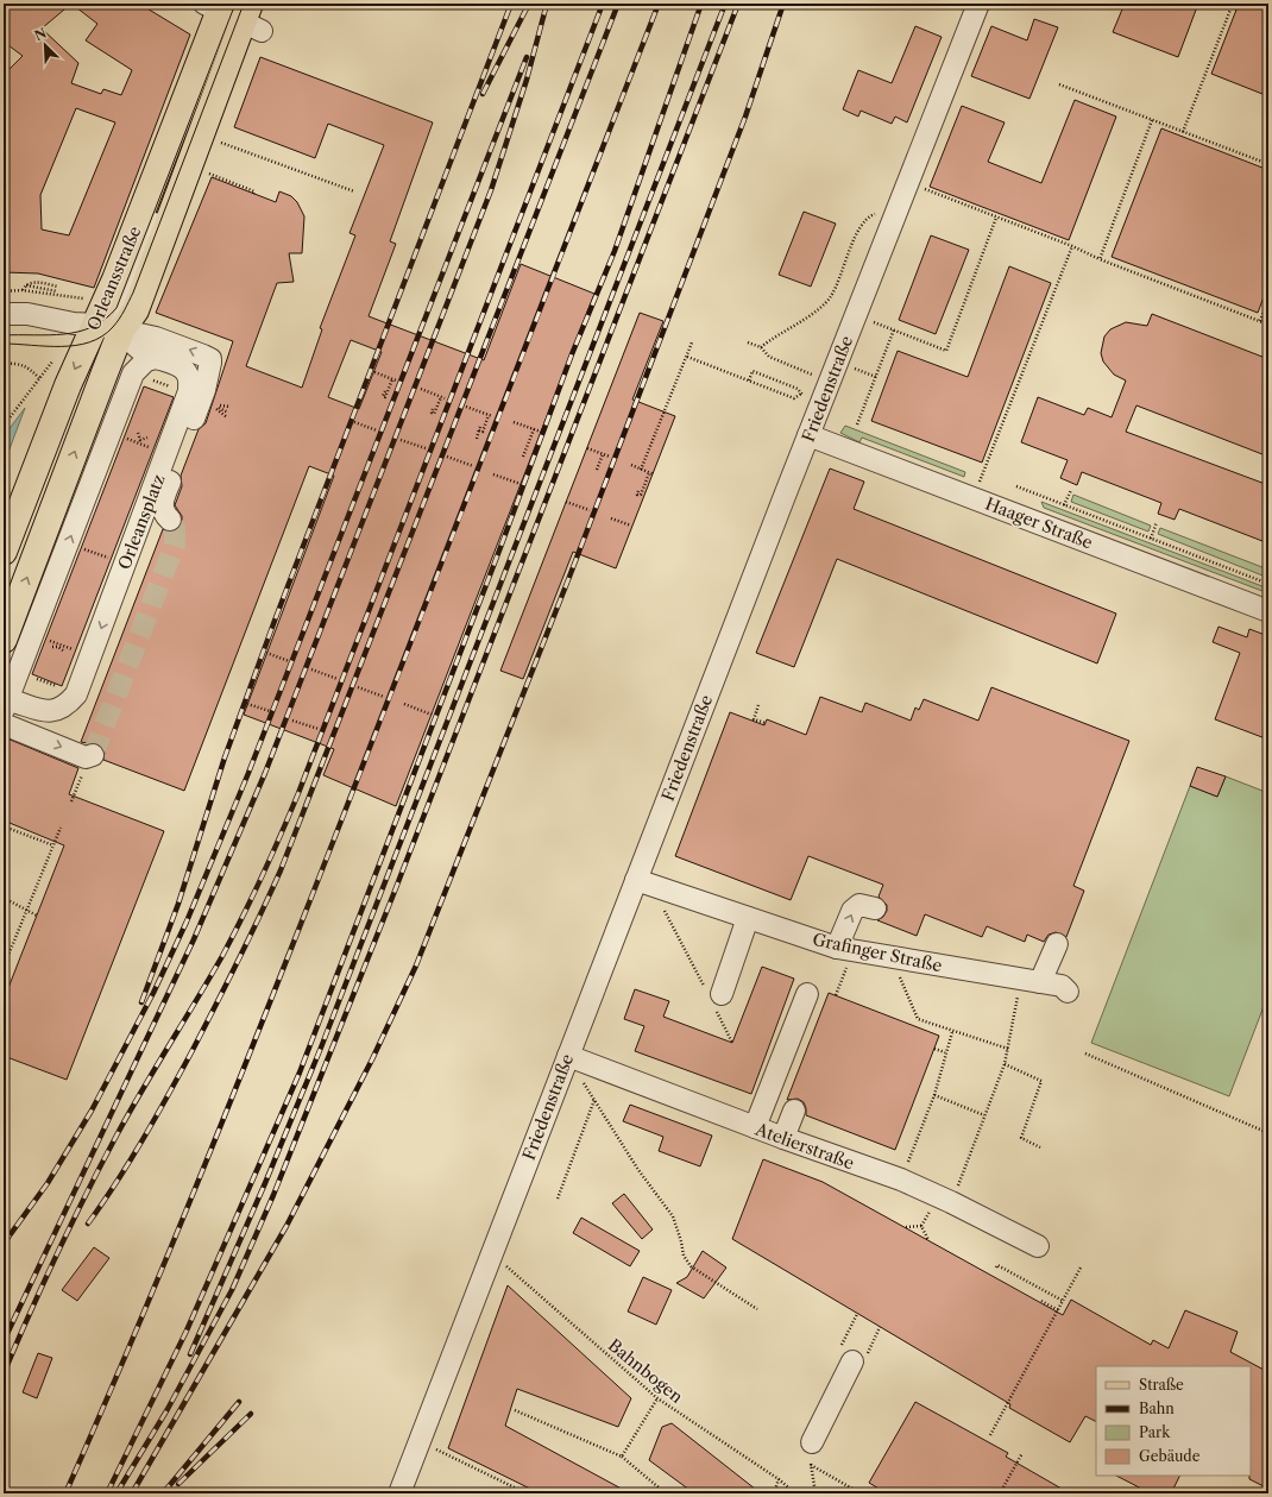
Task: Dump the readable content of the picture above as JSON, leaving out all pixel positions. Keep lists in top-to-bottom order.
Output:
{
  "streets": {
    "main road": ["Orleansstraße"],
    "street": [
      "Friedenstraße",
      "Orleansplatz",
      "Haager Straße",
      "Grafinger Straße",
      "Atelierstraße"
    ],
    "path": ["Bahnbogen"]
  },
  "crossings": [
    ["Orleansstraße", "Orleansplatz"],
    ["Friedenstraße", "Haager Straße"],
    ["Friedenstraße", "Grafinger Straße"],
    ["Friedenstraße", "Atelierstraße"],
    ["Friedenstraße", "Bahnbogen"]
  ],
  "legend": [
    "Straße",
    "Bahn",
    "Park",
    "Gebäude"
  ],
  "north": "top left"
}
